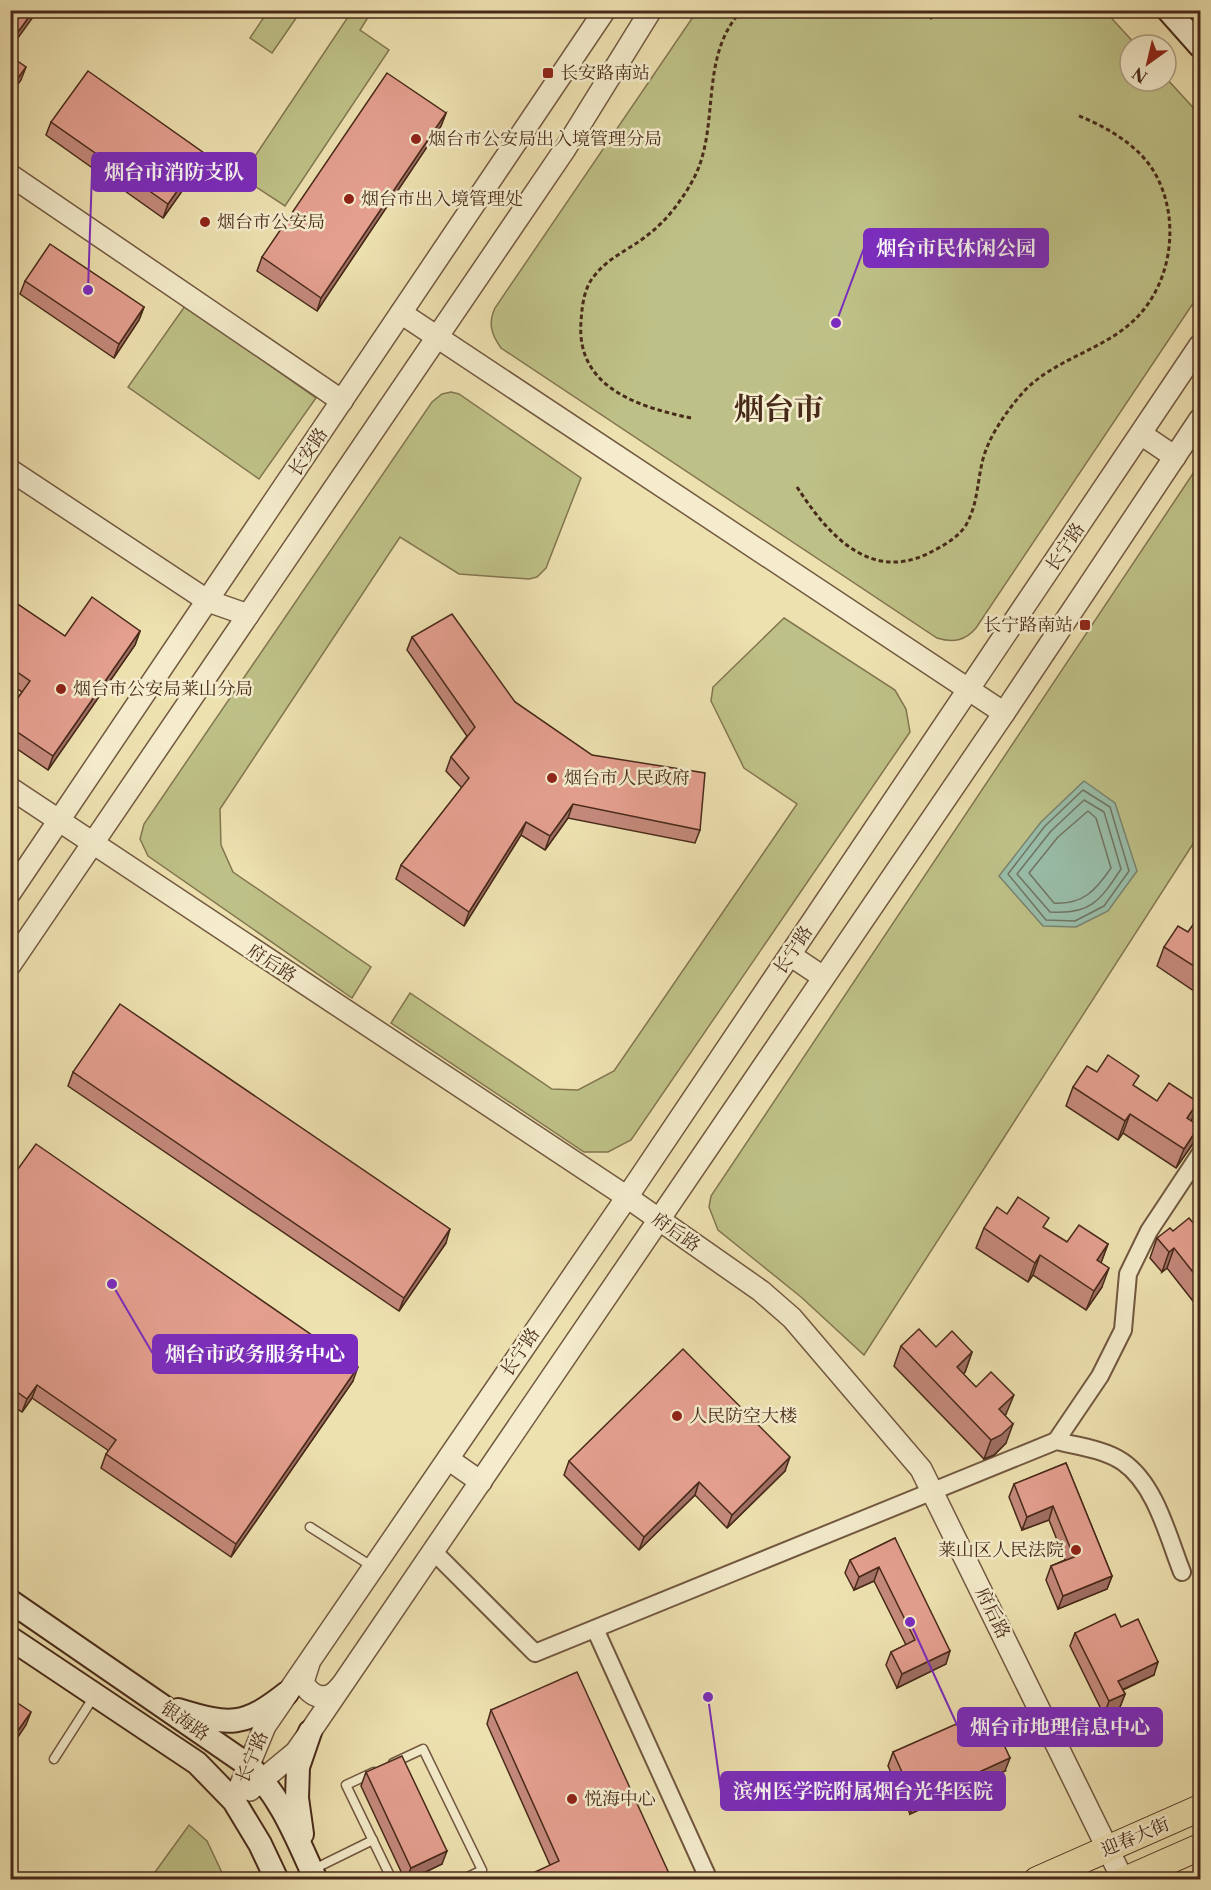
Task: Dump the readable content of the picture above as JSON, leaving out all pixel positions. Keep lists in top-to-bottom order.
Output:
{
  "streets": {
    "main road": ["银海路", "迎春大街"],
    "street": ["长安路", "长宁路", "府后路"]
  },
  "crossings": [
    ["长安路", "府后路"],
    ["长宁路", "府后路"],
    ["长宁路", "银海路"],
    ["府后路", "迎春大街"]
  ],
  "districts": ["烟台市"],
  "places": {
    "transit": ["长安路南站", "长宁路南站"],
    "other": [
      "烟台市公安局出入境管理分局",
      "烟台市出入境管理处",
      "烟台市公安局",
      "烟台市消防支队",
      "烟台市民休闲公园",
      "烟台市公安局莱山分局",
      "烟台市人民政府",
      "烟台市政务服务中心",
      "人民防空大楼",
      "莱山区人民法院",
      "烟台市地理信息中心",
      "滨州医学院附属烟台光华医院",
      "悦海中心"
    ]
  },
  "north": "bottom left"
}
